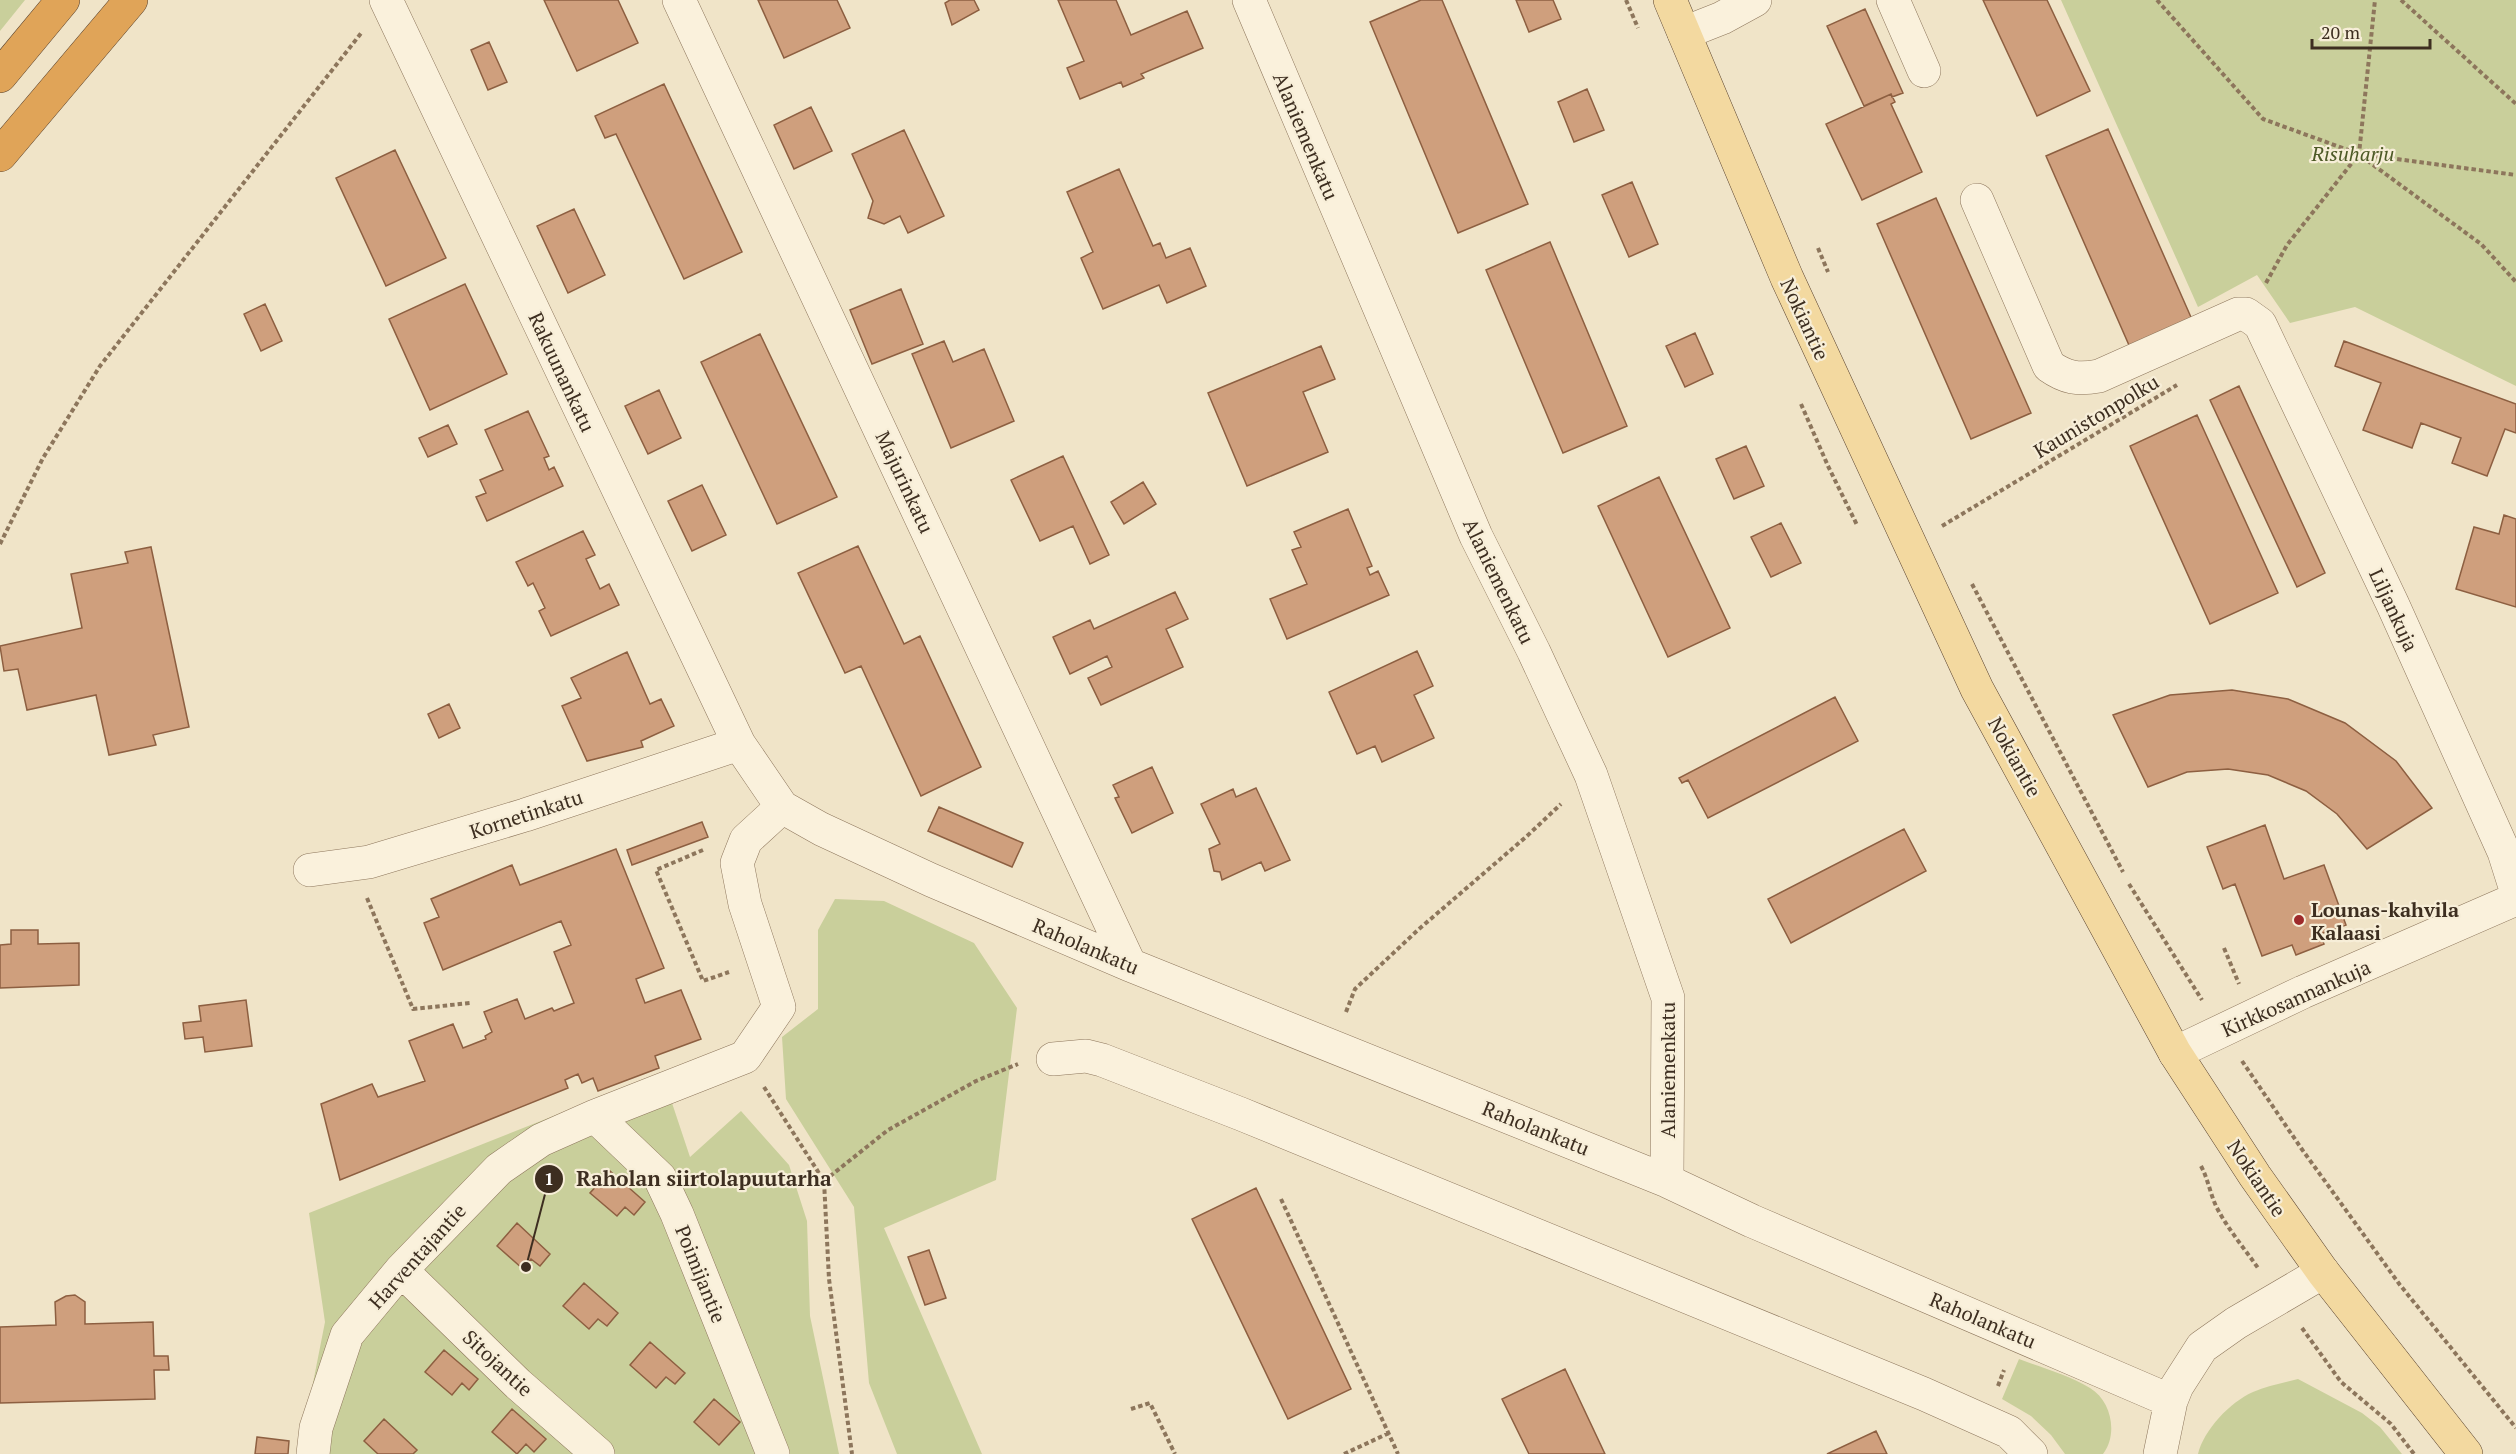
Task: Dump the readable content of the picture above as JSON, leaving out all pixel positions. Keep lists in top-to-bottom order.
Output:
{
  "streets": {
    "main road": ["Nokiantie"],
    "street": [
      "Alaniemenkatu",
      "Rakuunankatu",
      "Majurinkatu",
      "Liljankuja",
      "Kornetinkatu",
      "Raholankatu",
      "Kirkkosannankuja",
      "Harventajantie",
      "Poimijantie",
      "Sitojantie"
    ],
    "path": ["Kaunistonpolku"]
  },
  "crossings": [
    ["Alaniemenkatu", "Raholankatu"],
    ["Nokiantie", "Kirkkosannankuja"],
    ["Rakuunankatu", "Kornetinkatu"],
    ["Rakuunankatu", "Raholankatu"],
    ["Majurinkatu", "Raholankatu"],
    ["Kornetinkatu", "Raholankatu"],
    ["Harventajantie", "Poimijantie"],
    ["Harventajantie", "Sitojantie"]
  ],
  "parks": ["Risuharju"],
  "places": ["Lounas-kahvila Kalaasi", "Raholan siirtolapuutarha"],
  "scale_bar": "20 m"
}
